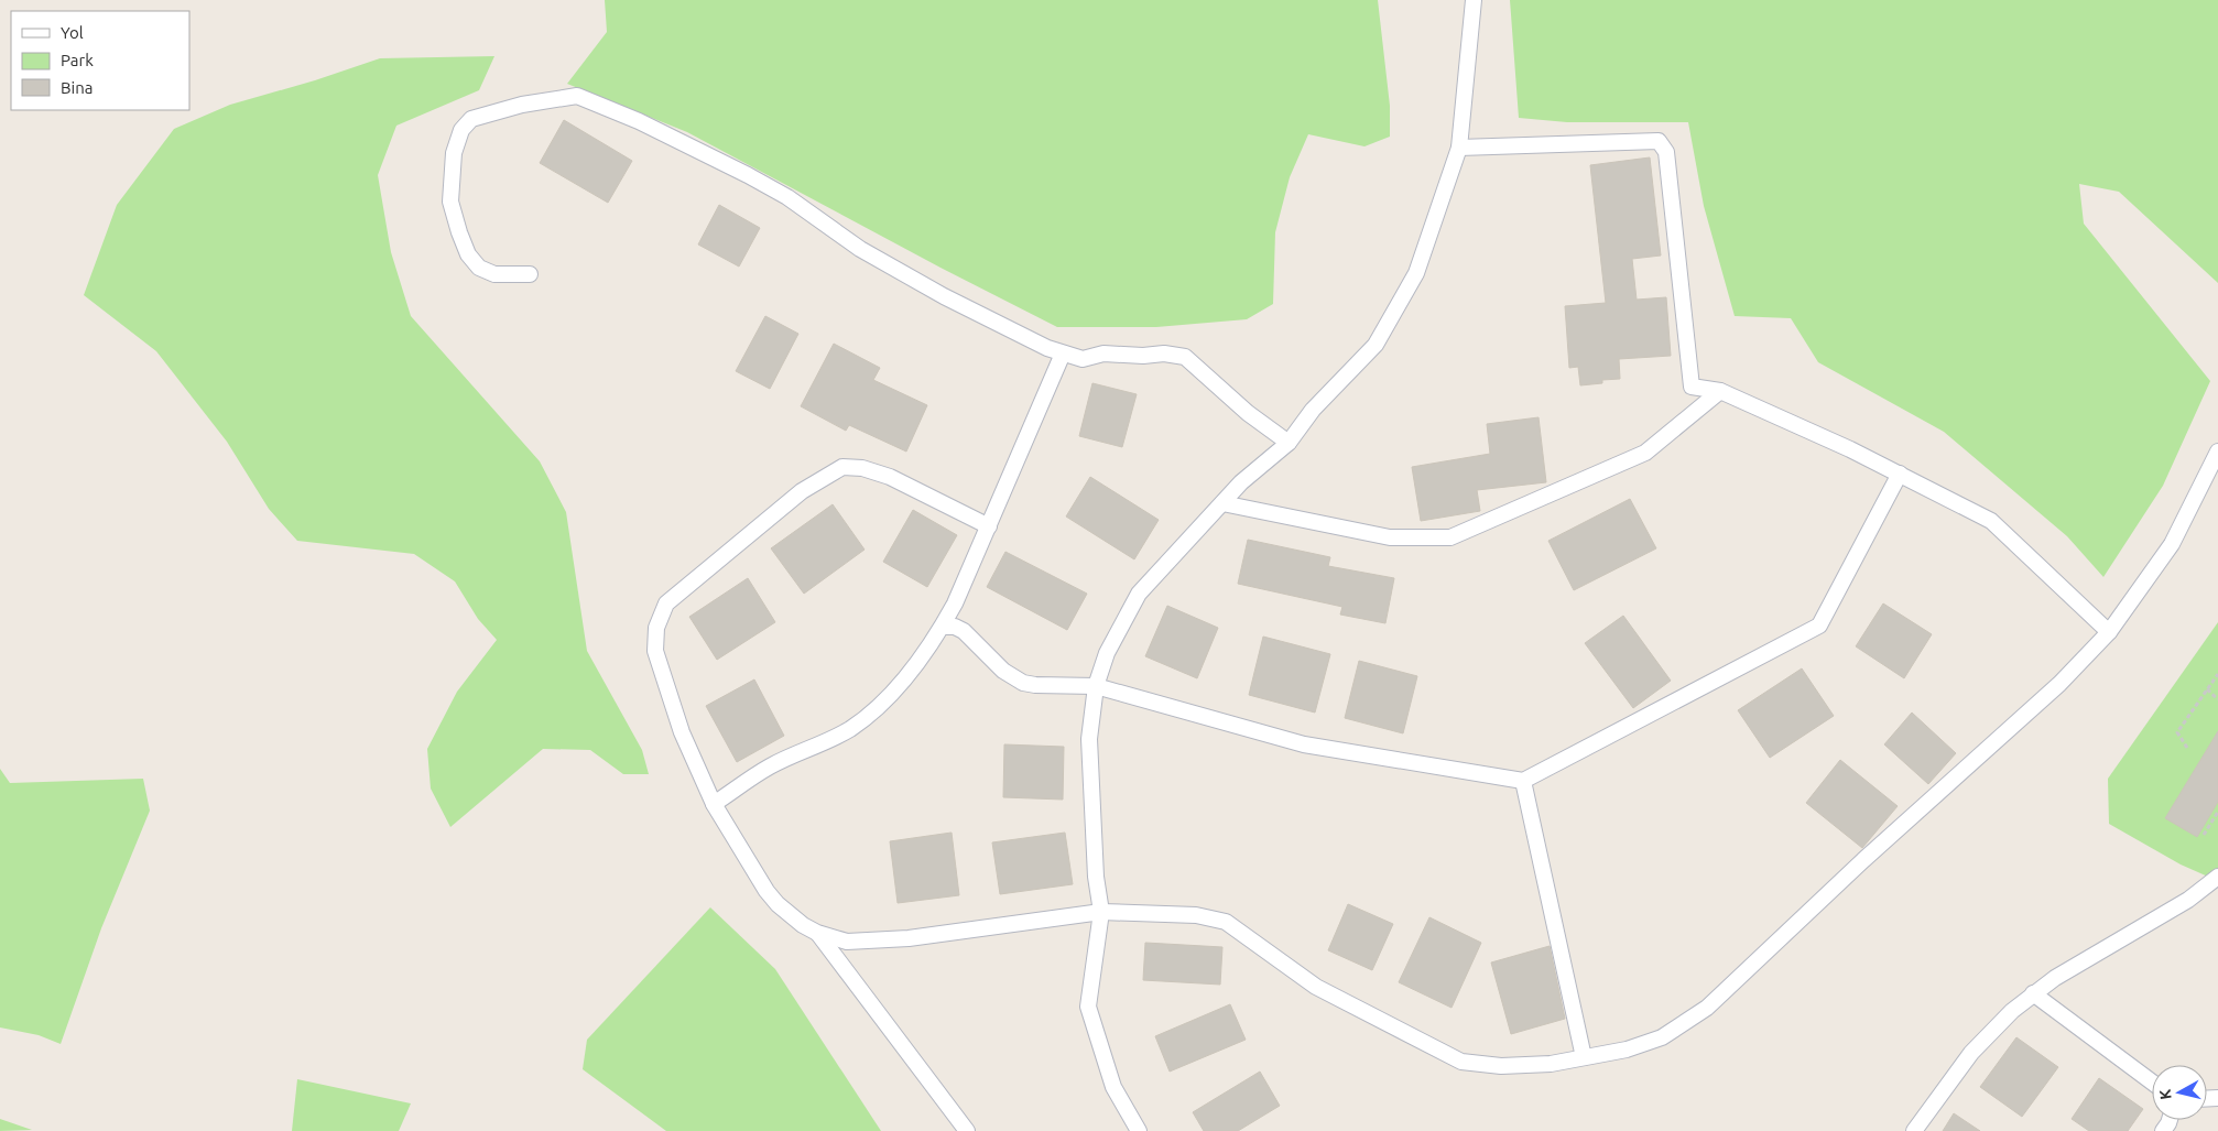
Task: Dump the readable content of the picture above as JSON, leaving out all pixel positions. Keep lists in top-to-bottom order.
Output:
{
  "legend": ["Yol", "Park", "Bina"],
  "north": "left"
}
